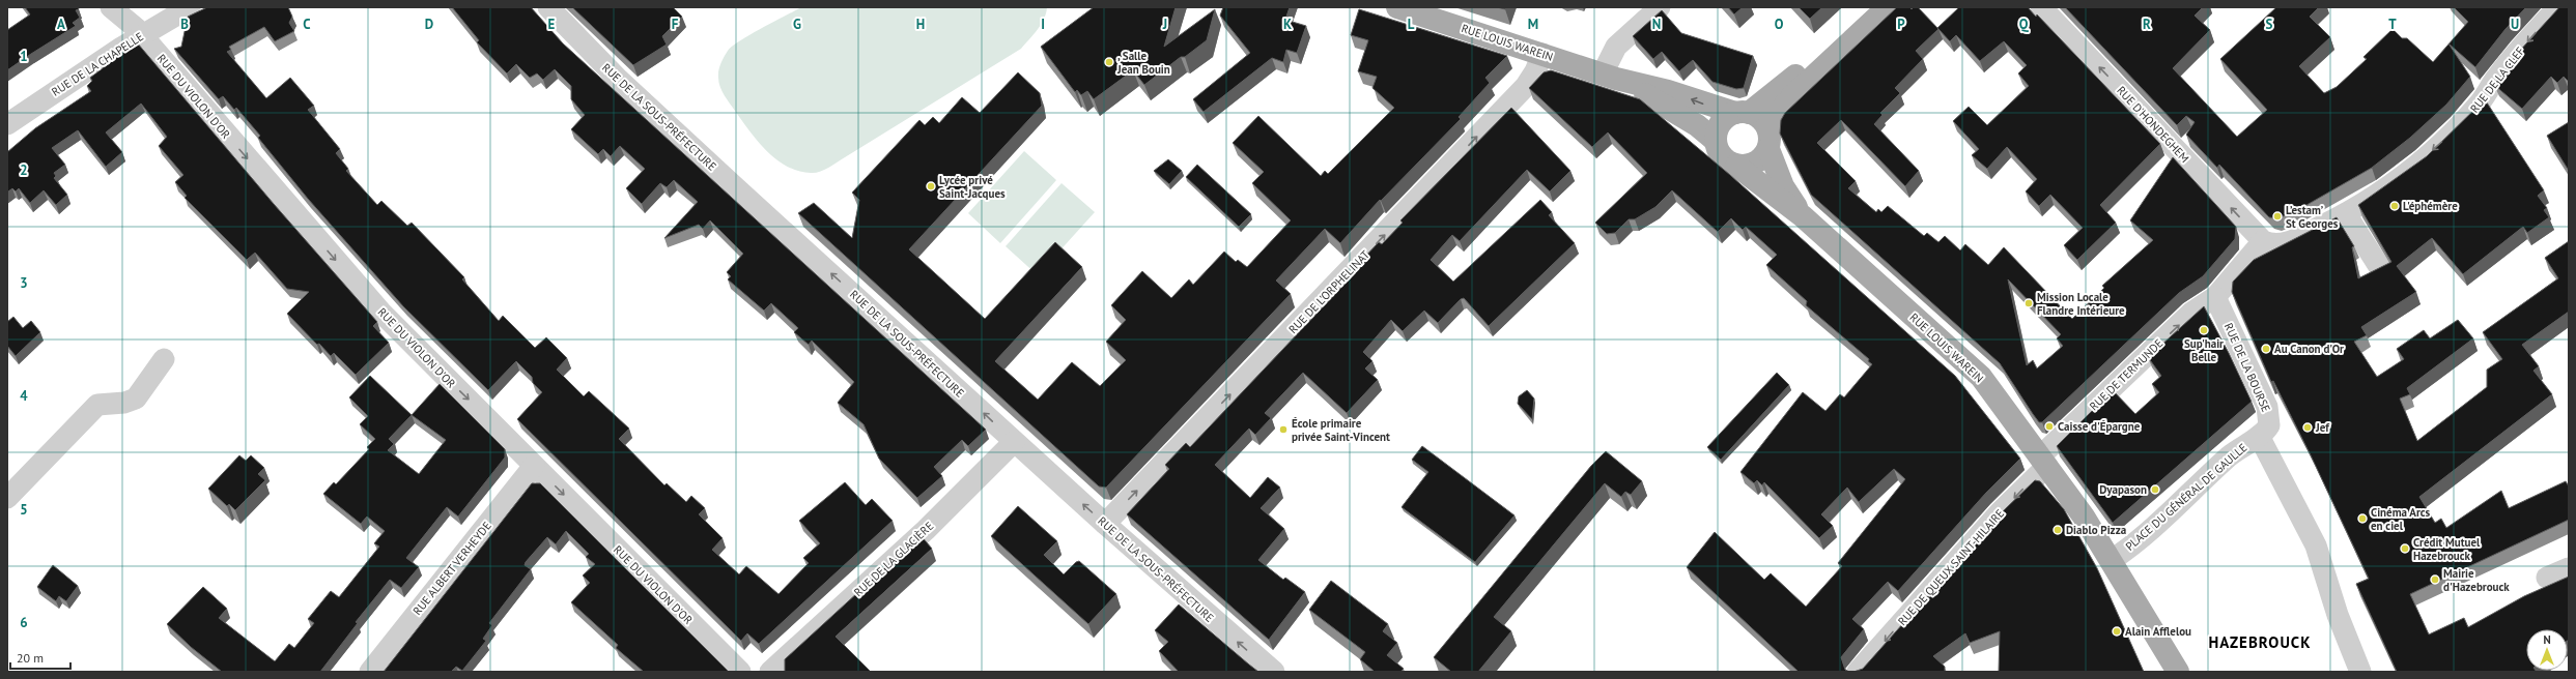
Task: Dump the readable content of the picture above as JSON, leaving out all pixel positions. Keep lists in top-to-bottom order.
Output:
{
  "streets": {
    "main road": ["RUE LOUIS WAREIN"],
    "street": [
      "RUE DE LA CHAPELLE",
      "RUE DE LA CLEF",
      "RUE DU VIOLON D'OR",
      "RUE DE LA SOUS-PRÉFECTURE",
      "RUE D'HONDEGHEM",
      "RUE DE L'ORPHELINAT",
      "RUE DE LA BOURSE",
      "RUE DE TERMUNDE",
      "PLACE DU GÉNÉRAL DE GAULLE",
      "RUE DE LA GLACIÈRE",
      "RUE DE QUEUX SAINT-HILAIRE",
      "RUE ALBERT VERHEYDE"
    ]
  },
  "crossings": [
    ["RUE LOUIS WAREIN", "RUE DE L'ORPHELINAT"],
    ["RUE LOUIS WAREIN", "RUE DE TERMUNDE"],
    ["RUE LOUIS WAREIN", "PLACE DU GÉNÉRAL DE GAULLE"],
    ["RUE LOUIS WAREIN", "RUE DE QUEUX SAINT-HILAIRE"],
    ["RUE DE LA CHAPELLE", "RUE DU VIOLON D'OR"],
    ["RUE DE LA CLEF", "RUE D'HONDEGHEM"],
    ["RUE DU VIOLON D'OR", "RUE ALBERT VERHEYDE"],
    ["RUE DE LA SOUS-PRÉFECTURE", "RUE DE L'ORPHELINAT"],
    ["RUE DE LA SOUS-PRÉFECTURE", "RUE DE LA GLACIÈRE"],
    ["RUE DE LA BOURSE", "RUE DE TERMUNDE"],
    ["RUE DE LA BOURSE", "PLACE DU GÉNÉRAL DE GAULLE"],
    ["RUE DE TERMUNDE", "RUE DE QUEUX SAINT-HILAIRE"]
  ],
  "one_way": [
    "RUE DE LA CLEF",
    "RUE DU VIOLON D'OR",
    "RUE DE LA SOUS-PRÉFECTURE",
    "RUE D'HONDEGHEM",
    "RUE DE L'ORPHELINAT",
    "RUE DE TERMUNDE",
    "RUE DE QUEUX SAINT-HILAIRE"
  ],
  "districts": ["HAZEBROUCK"],
  "places": [
    ", Salle Jean Bouin",
    "Lycée privé Saint-Jacques",
    "L'éphémère",
    "L’estam’ St Georges",
    "Mission Locale Flandre Intérieure",
    "Sup'hair Belle",
    "Au Canon d'Or",
    "Caisse d'Épargne",
    "Jef",
    "École primaire privée Saint-Vincent",
    "Dyapason",
    "Cinéma Arcs en ciel",
    "Diablo Pizza",
    "Crédit Mutuel Hazebrouck",
    "Mairie d'Hazebrouck",
    "Alain Afflelou"
  ],
  "scale_bar": "20 m",
  "north": "top",
  "grid": {
    "columns": [
      "A",
      "B",
      "C",
      "D",
      "E",
      "F",
      "G",
      "H",
      "I",
      "J",
      "K",
      "L",
      "M",
      "N",
      "O",
      "P",
      "Q",
      "R",
      "S",
      "T",
      "U"
    ],
    "rows": [
      "1",
      "2",
      "3",
      "4",
      "5",
      "6"
    ]
  }
}
